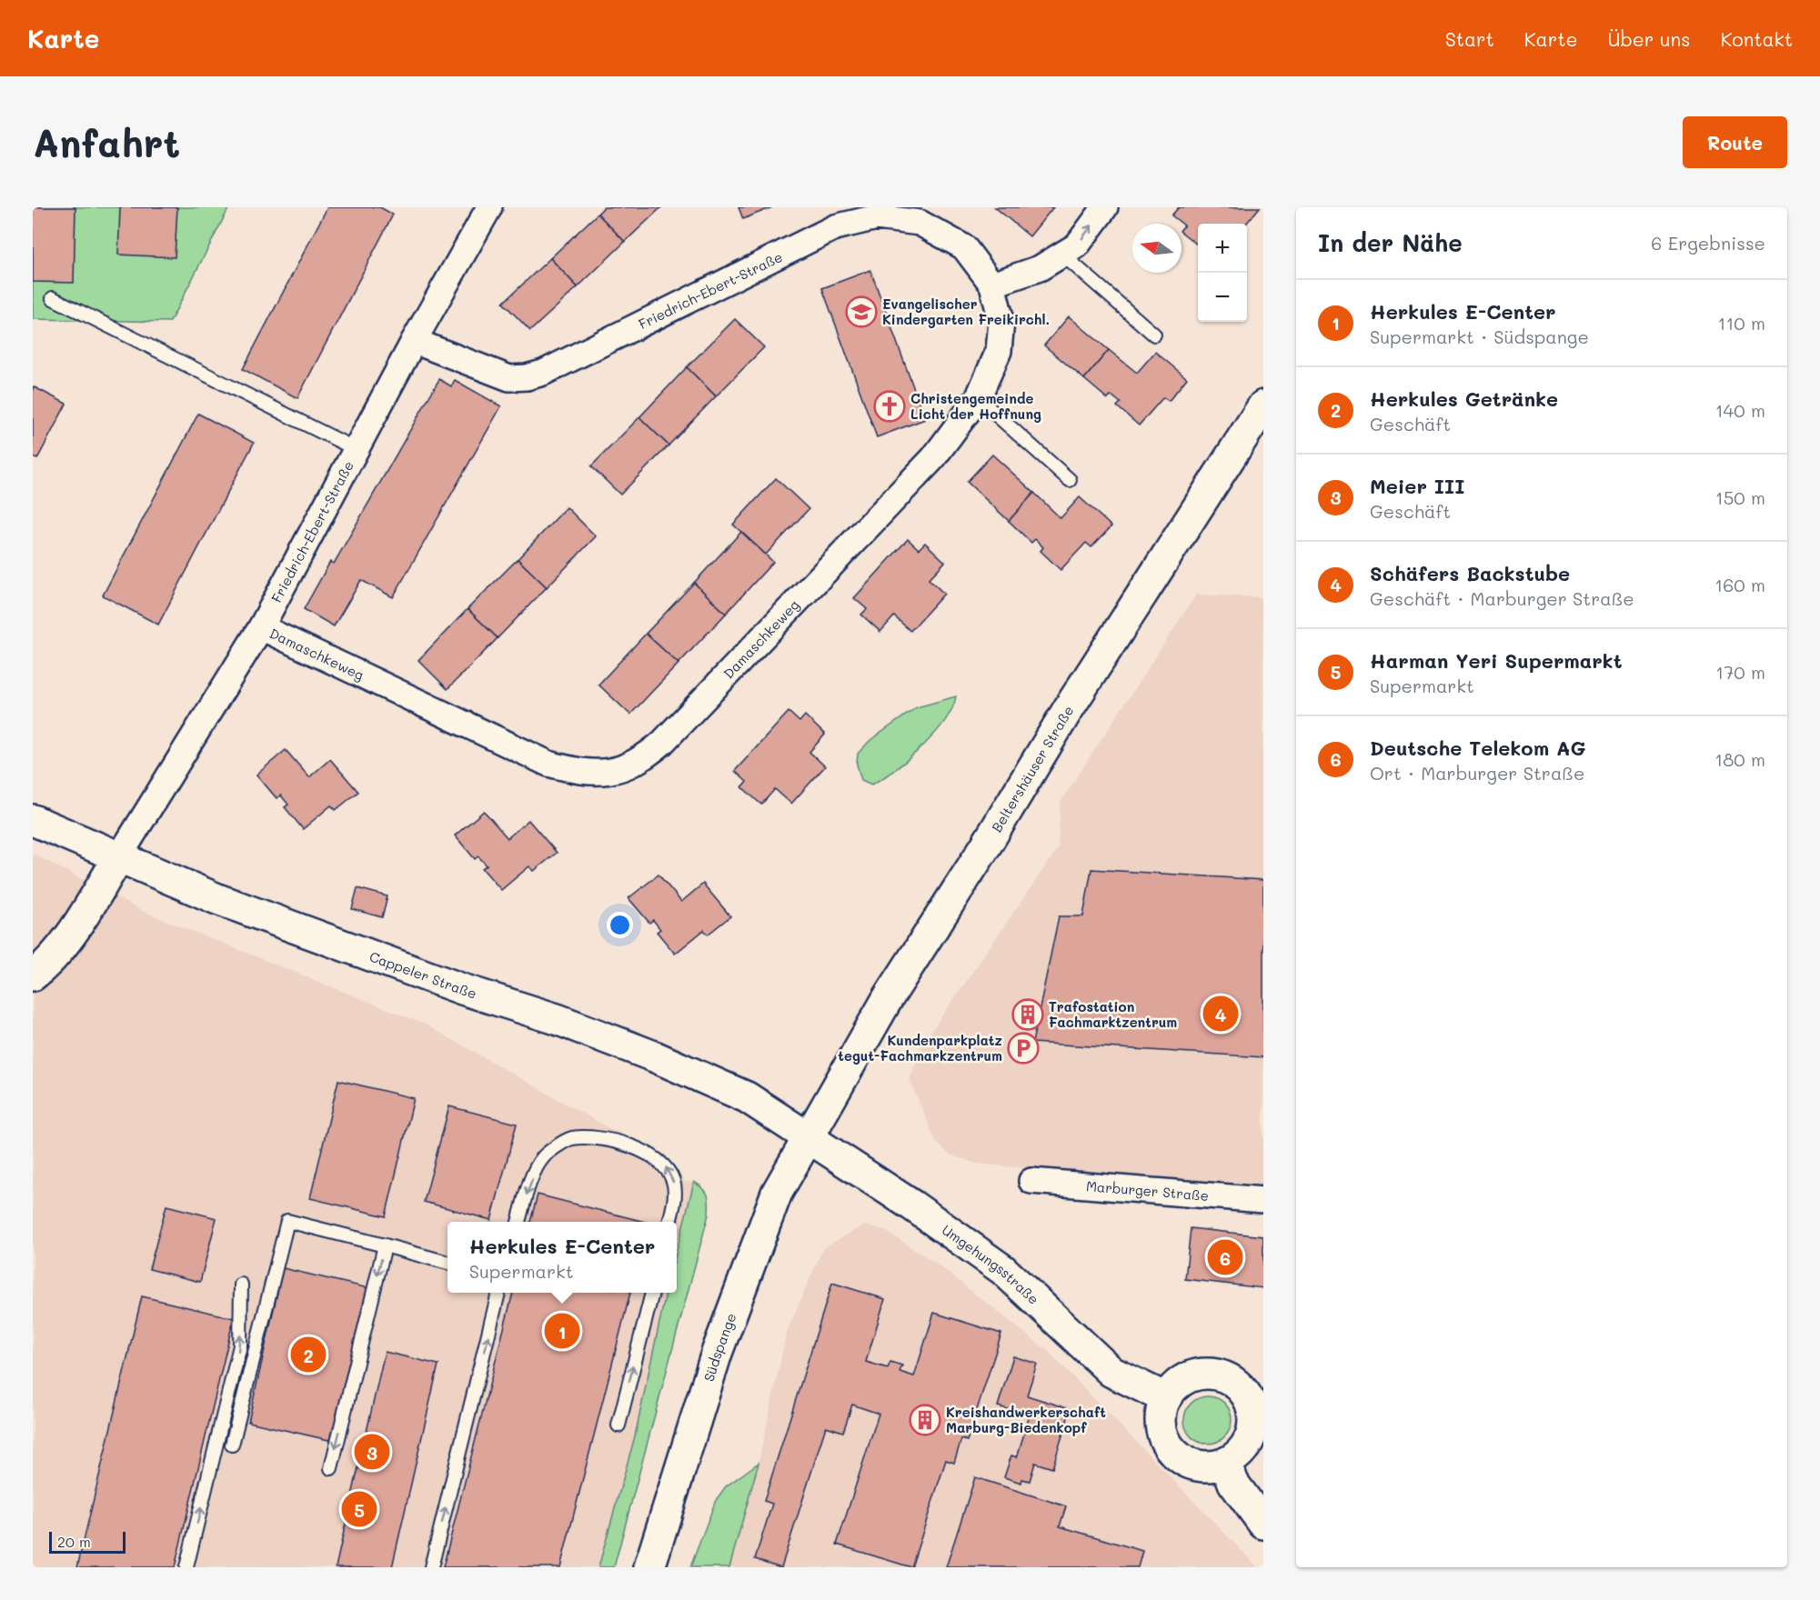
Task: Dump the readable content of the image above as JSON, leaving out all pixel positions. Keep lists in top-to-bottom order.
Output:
{
  "streets": {
    "main road": [
      "Beltershäuser Straße",
      "Cappeler Straße",
      "Umgehungsstraße",
      "Südspange"
    ],
    "street": ["Friedrich-Ebert-Straße", "Damaschkeweg", "Marburger Straße"]
  },
  "crossings": [
    ["Friedrich-Ebert-Straße", "Damaschkeweg"],
    ["Friedrich-Ebert-Straße", "Cappeler Straße"],
    ["Beltershäuser Straße", "Cappeler Straße"],
    ["Beltershäuser Straße", "Umgehungsstraße"],
    ["Beltershäuser Straße", "Südspange"],
    ["Cappeler Straße", "Umgehungsstraße"],
    ["Cappeler Straße", "Südspange"],
    ["Umgehungsstraße", "Südspange"]
  ],
  "places": {
    "school or university": ["Evangelischer Kindergarten Freikirchl."],
    "church": ["Christengemeinde Licht der Hoffnung"],
    "building": ["Trafostation Fachmarktzentrum", "Kreishandwerkerschaft Marburg-Biedenkopf"],
    "parking": ["Kundenparkplatz tegut-Fachmarkzentrum"]
  },
  "scale_bar": "20 m",
  "north": "left",
  "page": {
    "header": "Karte",
    "nav": [
      "Start",
      "Karte",
      "Über uns",
      "Kontakt"
    ],
    "buttons": "Route",
    "title": "Anfahrt",
    "heading": ["In der Nähe", "6 Ergebnisse"],
    "map_buttons": ["+", "−"],
    "list": [
      {
        "mark": "1",
        "name": "Herkules E-Center",
        "note": "Supermarkt · Südspange",
        "value": "110 m"
      },
      {
        "mark": "2",
        "name": "Herkules Getränke",
        "note": "Geschäft",
        "value": "140 m"
      },
      {
        "mark": "3",
        "name": "Meier III",
        "note": "Geschäft",
        "value": "150 m"
      },
      {
        "mark": "4",
        "name": "Schäfers Backstube",
        "note": "Geschäft · Marburger Straße",
        "value": "160 m"
      },
      {
        "mark": "5",
        "name": "Harman Yeri Supermarkt",
        "note": "Supermarkt",
        "value": "170 m"
      },
      {
        "mark": "6",
        "name": "Deutsche Telekom AG",
        "note": "Ort · Marburger Straße",
        "value": "180 m"
      }
    ],
    "pins": [
      "4",
      "6",
      "1",
      "2",
      "3",
      "5"
    ],
    "popup": ["Herkules E-Center", "Supermarkt"],
    "scale": "20 m"
  }
}
